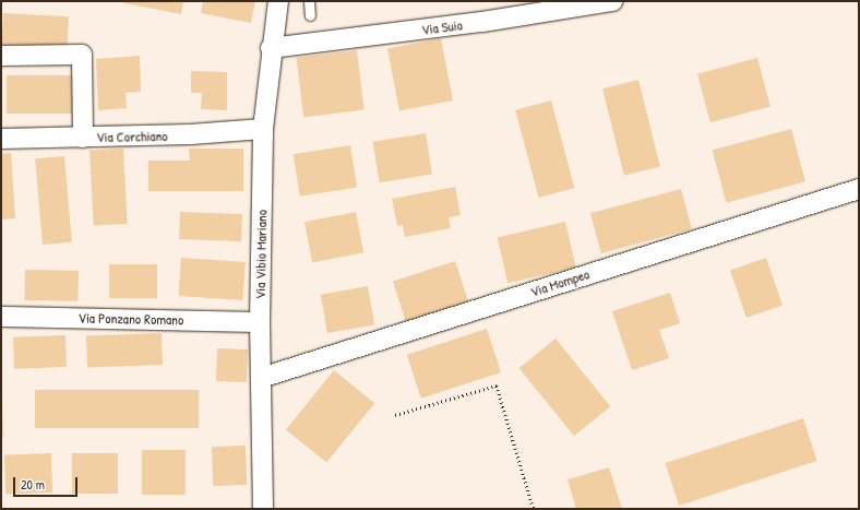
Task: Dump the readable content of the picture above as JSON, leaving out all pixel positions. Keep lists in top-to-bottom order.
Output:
{
  "streets": {
    "street": [
      "Via Suio",
      "Via Corchiano",
      "Via Vibio Mariano",
      "Via Mompeo",
      "Via Ponzano Romano"
    ]
  },
  "crossings": [
    ["Via Suio", "Via Vibio Mariano"],
    ["Via Corchiano", "Via Vibio Mariano"],
    ["Via Vibio Mariano", "Via Mompeo"],
    ["Via Vibio Mariano", "Via Ponzano Romano"]
  ],
  "scale_bar": "20 m"
}
